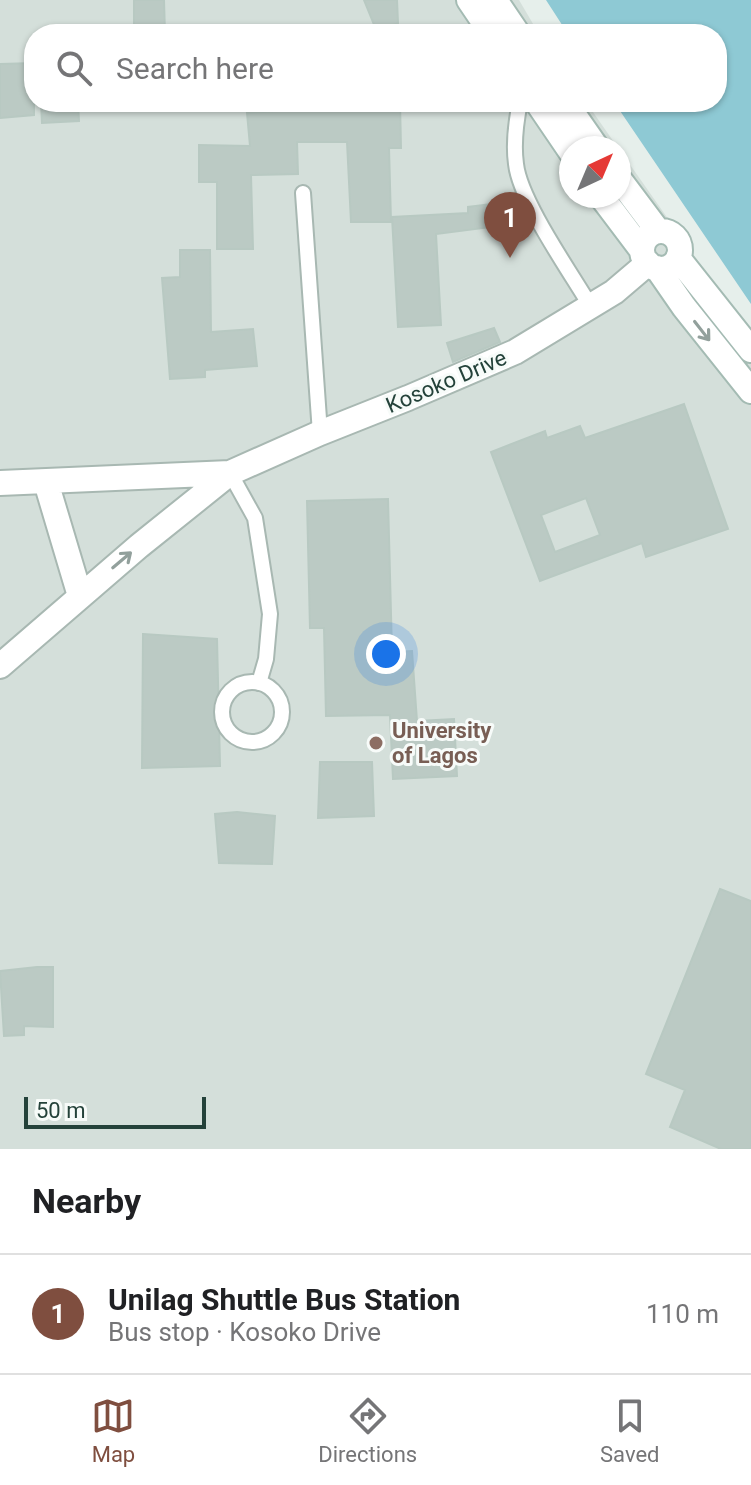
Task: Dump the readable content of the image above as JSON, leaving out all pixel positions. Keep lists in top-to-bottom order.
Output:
{
  "streets": {
    "street": ["Kosoko Drive"]
  },
  "places": ["University of Lagos"],
  "scale_bar": "50 m",
  "north": "top right",
  "page": {
    "search": "Search here",
    "pins": "1",
    "scale": "50 m",
    "heading": "Nearby",
    "list": [
      {
        "mark": "1",
        "name": "Unilag Shuttle Bus Station",
        "note": "Bus stop · Kosoko Drive",
        "value": "110 m"
      }
    ],
    "nav": ["Map", "Directions", "Saved"]
  }
}
